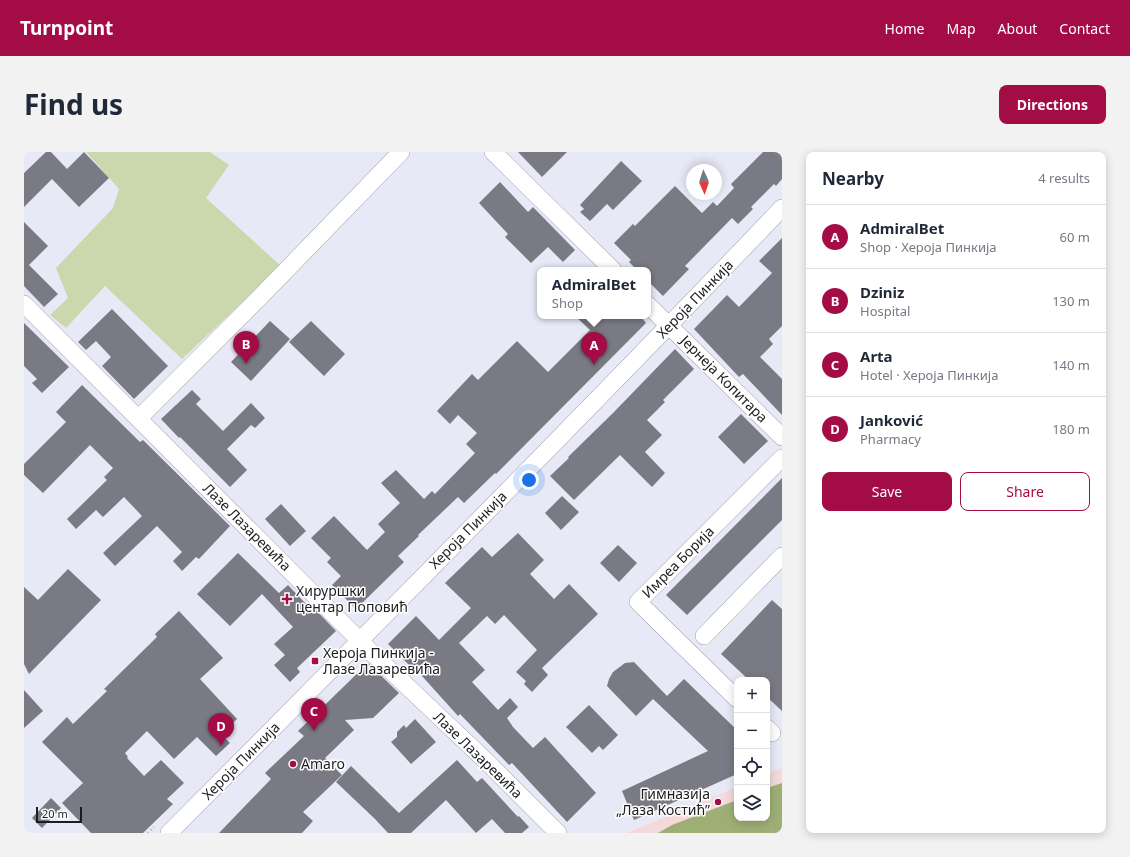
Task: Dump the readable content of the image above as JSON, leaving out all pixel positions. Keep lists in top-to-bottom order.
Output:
{
  "streets": {
    "street": [
      "Хероја Пинкија",
      "Јернеја Копитара",
      "Лазе Лазаревића",
      "Имреа Борија"
    ]
  },
  "crossings": [
    ["Хероја Пинкија", "Јернеја Копитара"],
    ["Хероја Пинкија", "Лазе Лазаревића"]
  ],
  "places": {
    "health": ["Хируршки центар Поповић"],
    "transit": ["Хероја Пинкија - Лазе Лазаревића"],
    "other": ["Amaro", "Гимназија „Лаза Костић”"]
  },
  "scale_bar": "20 m",
  "north": "bottom",
  "page": {
    "header": "Turnpoint",
    "nav": [
      "Home",
      "Map",
      "About",
      "Contact"
    ],
    "title": "Find us",
    "buttons": [
      "Directions",
      ["Save", "Share"]
    ],
    "heading": ["Nearby", "4 results"],
    "list": [
      {
        "mark": "A",
        "name": "AdmiralBet",
        "note": "Shop · Хероја Пинкија",
        "value": "60 m"
      },
      {
        "mark": "B",
        "name": "Dziniz",
        "note": "Hospital",
        "value": "130 m"
      },
      {
        "mark": "C",
        "name": "Arta",
        "note": "Hotel · Хероја Пинкија",
        "value": "140 m"
      },
      {
        "mark": "D",
        "name": "Janković",
        "note": "Pharmacy",
        "value": "180 m"
      }
    ],
    "popup": ["AdmiralBet", "Shop"],
    "pins": [
      "B",
      "A",
      "C",
      "D"
    ],
    "map_buttons": ["+", "−"],
    "scale": "20 m"
  }
}
